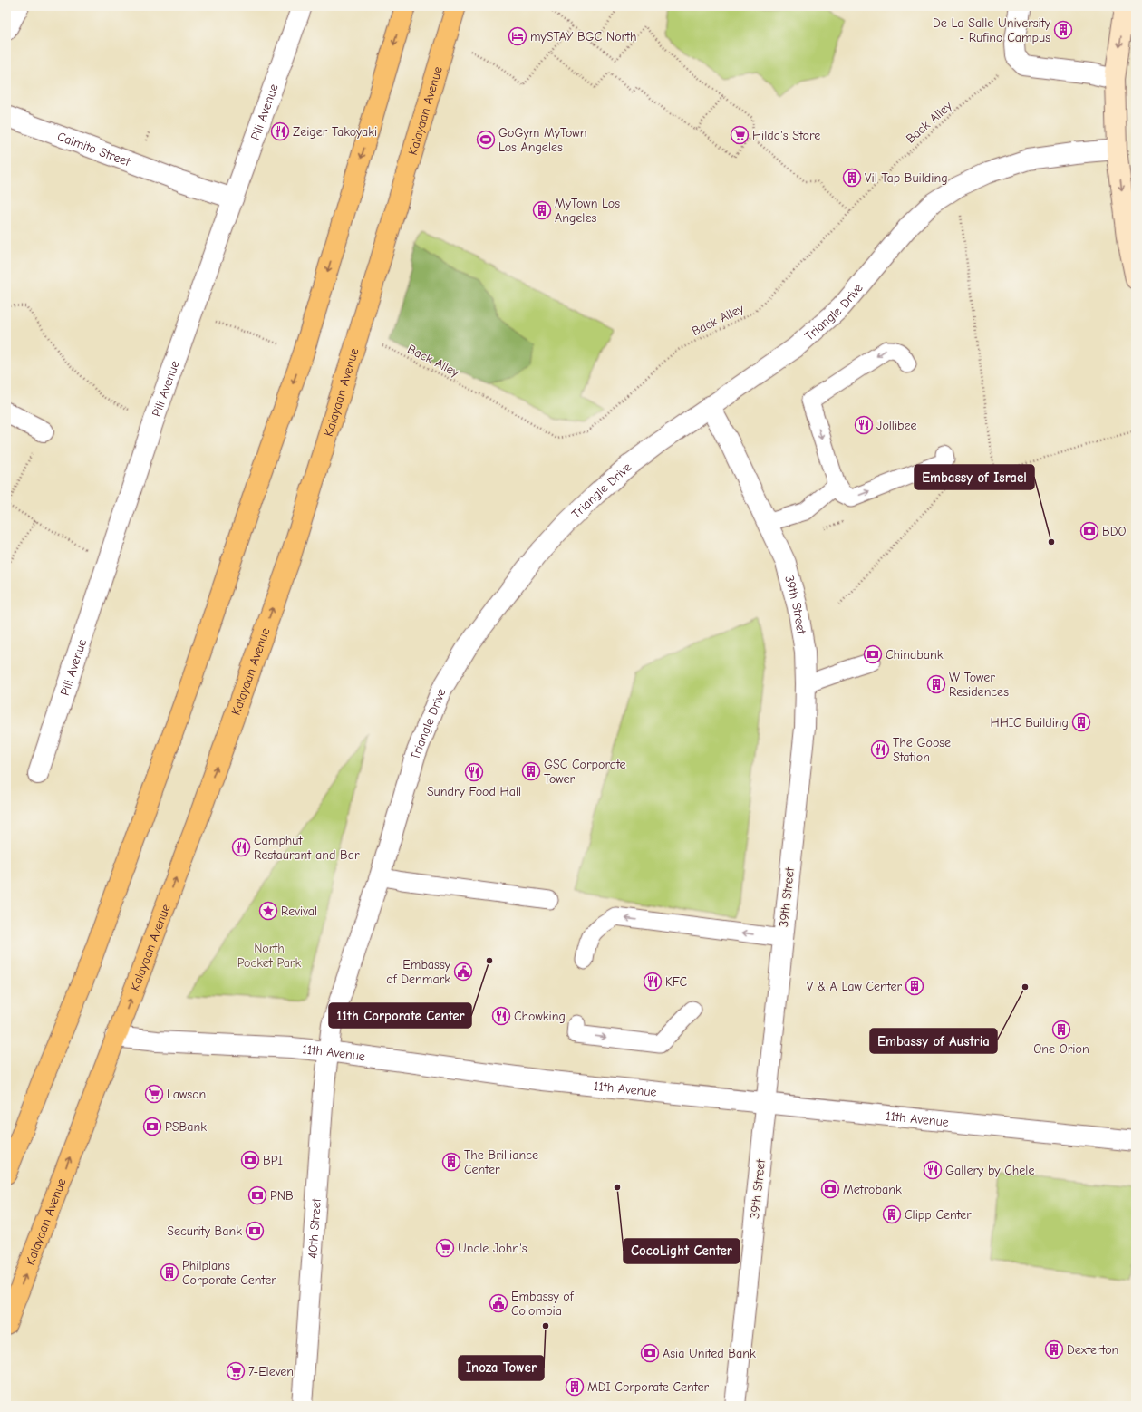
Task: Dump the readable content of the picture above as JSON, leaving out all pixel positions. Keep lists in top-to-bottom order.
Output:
{
  "streets": {
    "main road": ["Kalayaan Avenue"],
    "street": [
      "Pili Avenue",
      "Caimito Street",
      "Triangle Drive",
      "39th Street",
      "11th Avenue",
      "40th Street"
    ],
    "path": ["Back Alley"]
  },
  "crossings": [
    ["Pili Avenue", "Caimito Street"],
    ["Kalayaan Avenue", "11th Avenue"],
    ["Triangle Drive", "39th Street"],
    ["Triangle Drive", "11th Avenue"],
    ["Triangle Drive", "40th Street"],
    ["39th Street", "11th Avenue"],
    ["11th Avenue", "40th Street"]
  ],
  "parks": ["North Pocket Park"],
  "places": {
    "building": [
      "De La Salle University - Rufino Campus",
      "Vil Tap Building",
      "MyTown Los Angeles",
      "W Tower Residences",
      "HHIC Building",
      "GSC Corporate Tower",
      "V & A Law Center",
      "One Orion",
      "The Brilliance Center",
      "Clipp Center",
      "Philplans Corporate Center",
      "Dexterton",
      "MDI Corporate Center"
    ],
    "hotel": ["mySTAY BGC North"],
    "restaurant": [
      "Zeiger Takoyaki",
      "Jollibee",
      "The Goose Station",
      "Sundry Food Hall",
      "Camphut Restaurant and Bar",
      "KFC",
      "Chowking",
      "Gallery by Chele"
    ],
    "supermarket": [
      "Hilda's Store",
      "Lawson",
      "Uncle John's",
      "7-Eleven"
    ],
    "sports": ["GoGym MyTown Los Angeles"],
    "bank": [
      "BDO",
      "Chinabank",
      "PSBank",
      "BPI",
      "Metrobank",
      "PNB",
      "Security Bank",
      "Asia United Bank"
    ],
    "other": [
      "Embassy of Israel",
      "11th Corporate Center",
      "Embassy of Austria",
      "CocoLight Center",
      "Inoza Tower"
    ],
    "place": ["Revival"],
    "public building": ["Embassy of Denmark", "Embassy of Colombia"]
  }
}
